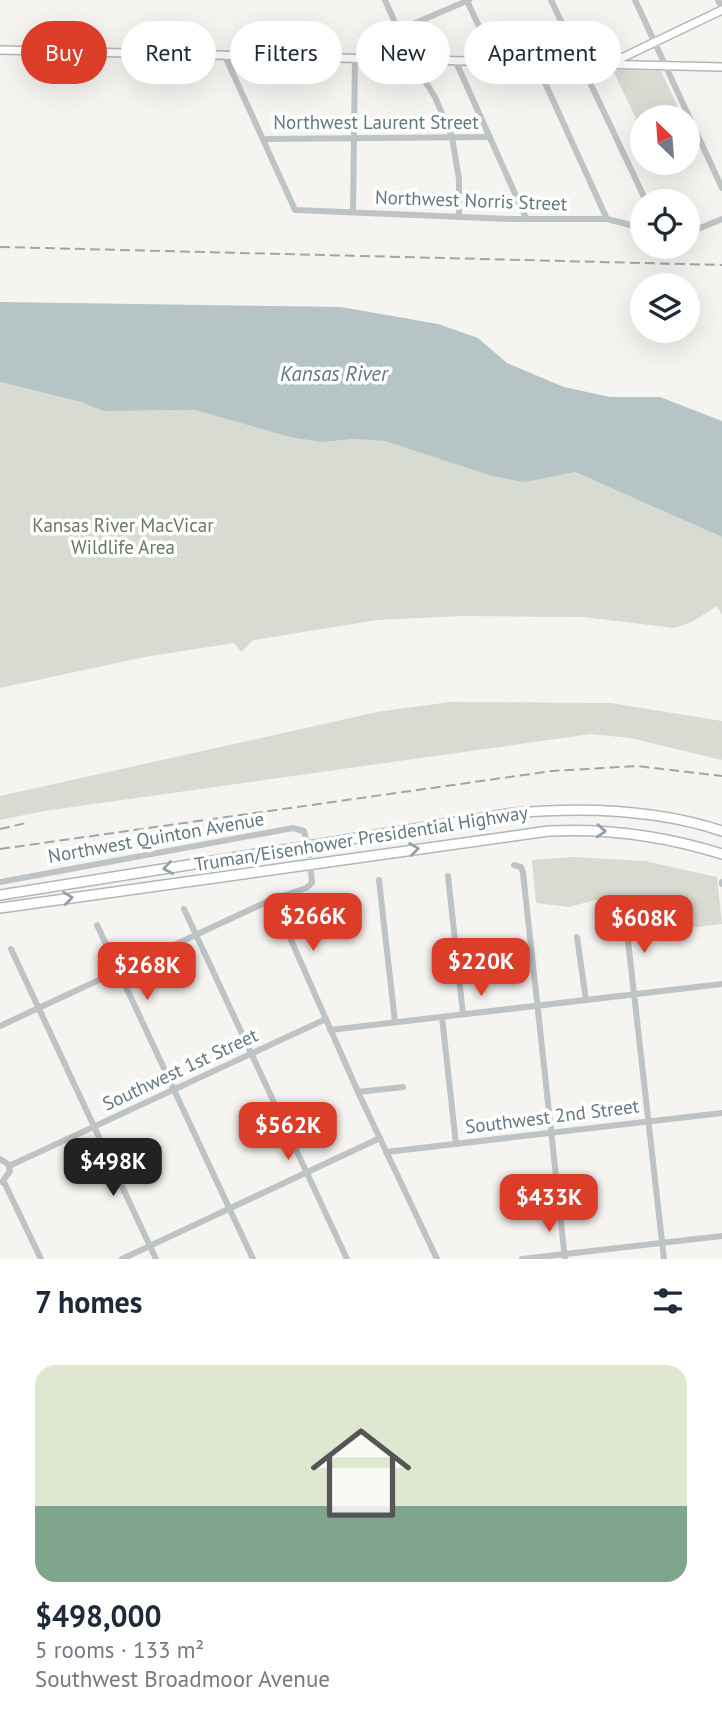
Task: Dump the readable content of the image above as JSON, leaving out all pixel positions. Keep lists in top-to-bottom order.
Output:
{
  "streets": {
    "highway": ["Truman/Eisenhower Presidential Highway"],
    "street": [
      "Northwest Laurent Street",
      "Northwest Norris Street",
      "Northwest Quinton Avenue",
      "Southwest 1st Street",
      "Southwest 2nd Street"
    ]
  },
  "crossings": [
    ["Northwest Laurent Street", "Northwest Norris Street"]
  ],
  "water": ["Kansas River"],
  "parks": ["Kansas River MacVicar Wildlife Area"],
  "north": "top left",
  "page": {
    "chip": [
      "Buy",
      "Rent",
      "Filters",
      "New",
      "Apartment"
    ],
    "price": [
      "$266K",
      "$608K",
      "$220K",
      "$268K",
      "$562K",
      "$498K",
      "$433K"
    ],
    "heading": "7 homes",
    "list": [
      {
        "name": "$498,000",
        "note": "5 rooms · 133 m² · Southwest Broadmoor Avenue"
      }
    ]
  }
}
